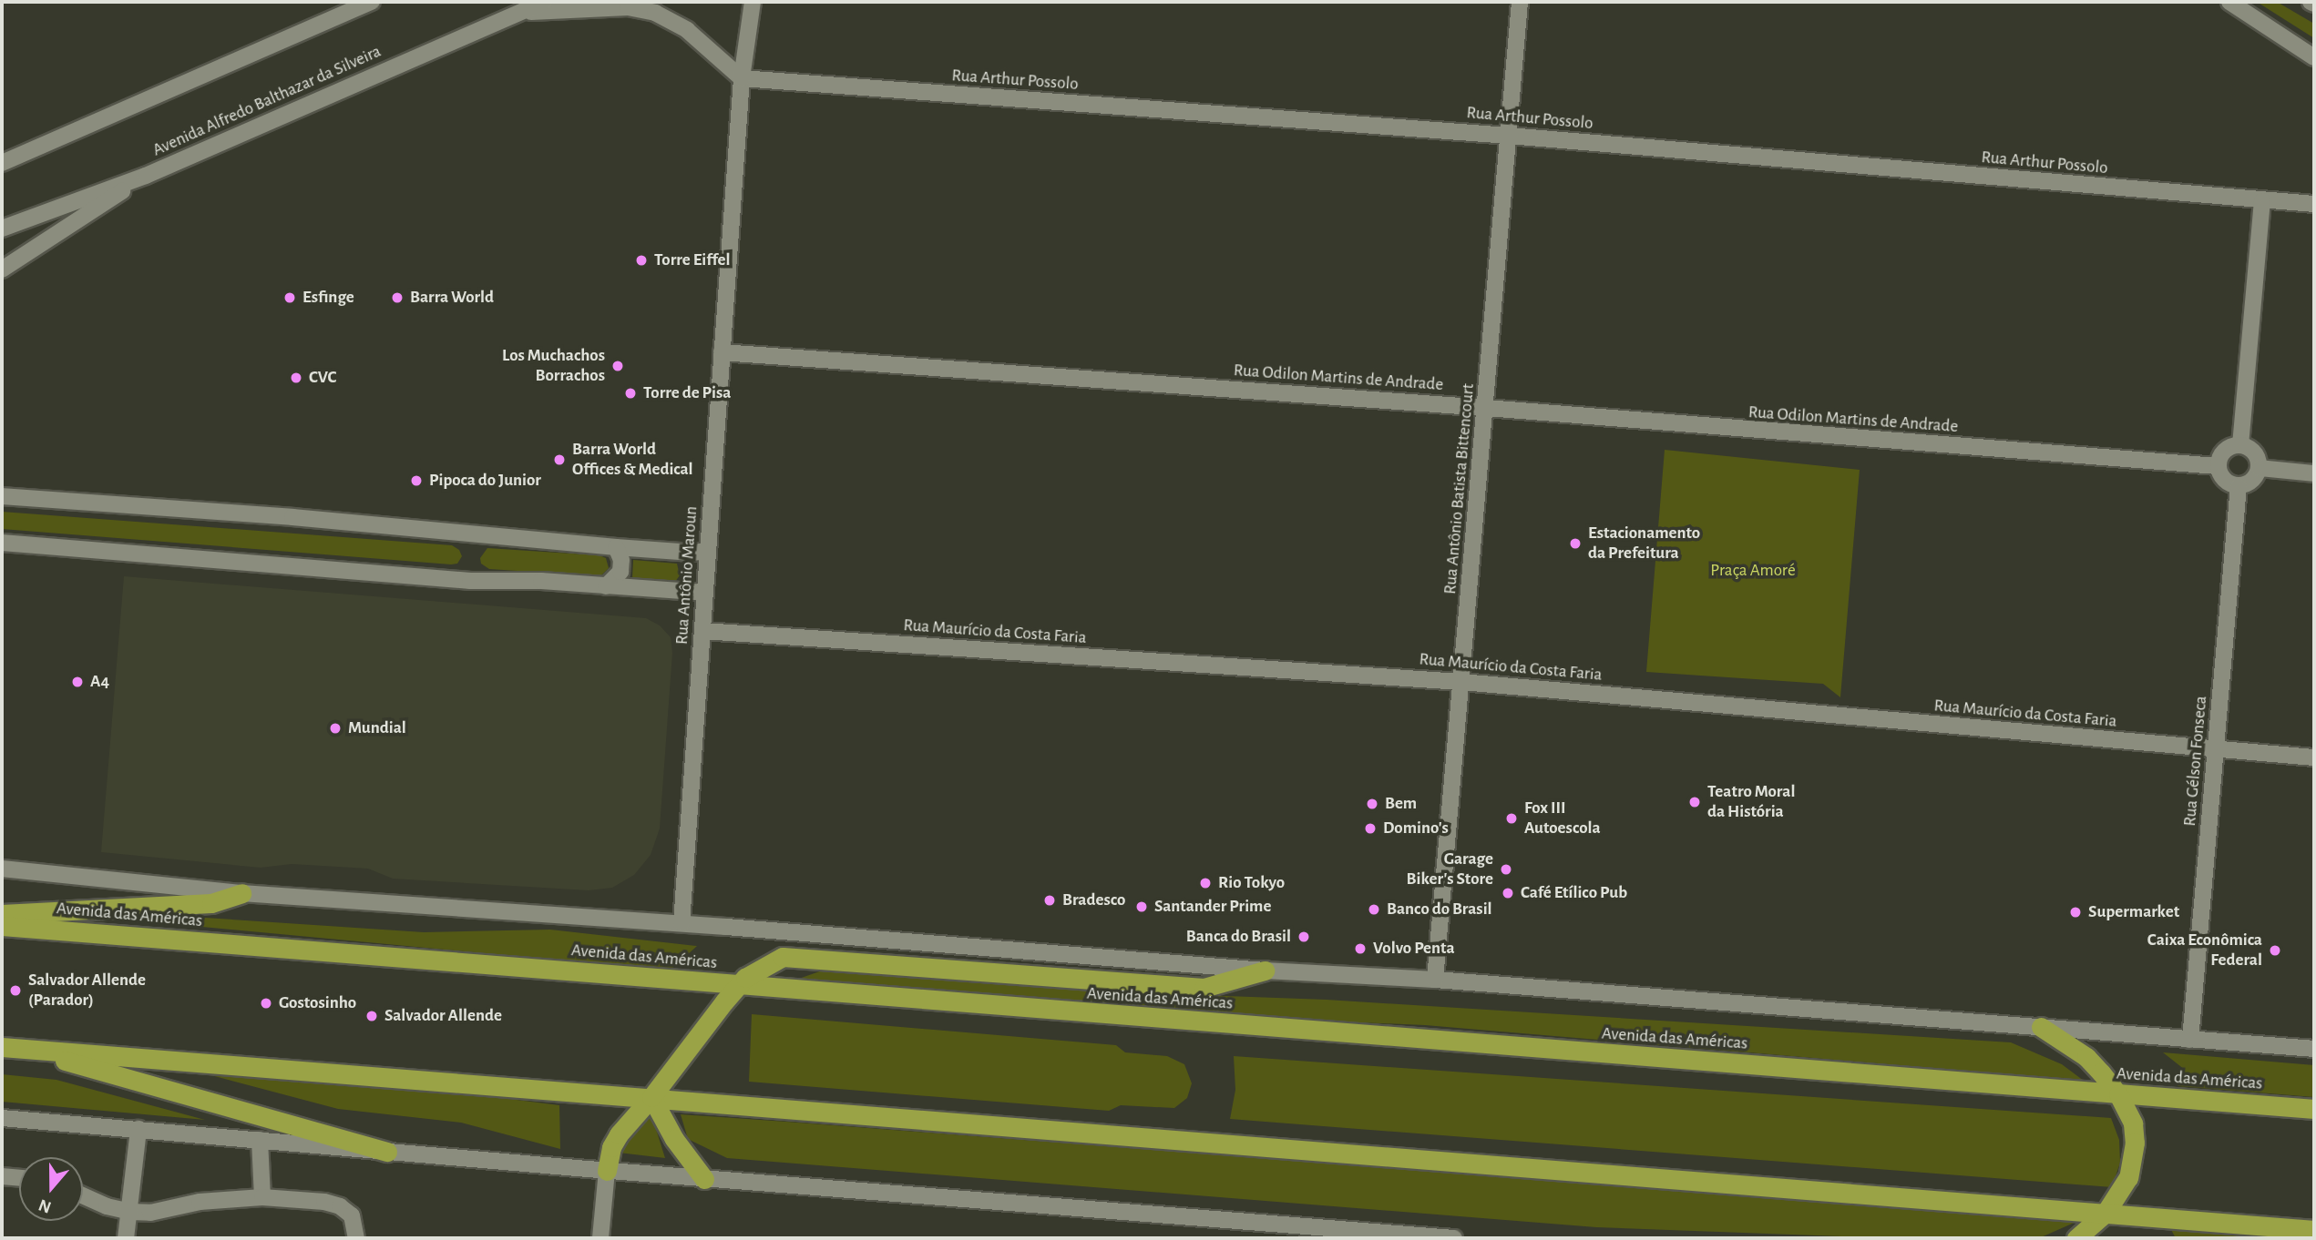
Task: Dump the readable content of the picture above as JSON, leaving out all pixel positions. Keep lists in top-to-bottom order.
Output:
{
  "streets": {
    "highway": ["Avenida das Américas"],
    "street": [
      "Rua Arthur Possolo",
      "Avenida Alfredo Balthazar da Silveira",
      "Rua Odilon Martins de Andrade",
      "Rua Antônio Batista Bittencourt",
      "Rua Antônio Maroun",
      "Rua Maurício da Costa Faria",
      "Rua Gélson Fonseca"
    ]
  },
  "crossings": [
    ["Rua Arthur Possolo", "Rua Antônio Batista Bittencourt"],
    ["Rua Arthur Possolo", "Rua Antônio Maroun"],
    ["Rua Odilon Martins de Andrade", "Rua Antônio Batista Bittencourt"],
    ["Rua Odilon Martins de Andrade", "Rua Antônio Maroun"],
    ["Rua Odilon Martins de Andrade", "Rua Gélson Fonseca"],
    ["Rua Antônio Batista Bittencourt", "Rua Maurício da Costa Faria"],
    ["Rua Antônio Batista Bittencourt", "Avenida das Américas"],
    ["Rua Antônio Maroun", "Rua Maurício da Costa Faria"],
    ["Rua Antônio Maroun", "Avenida das Américas"],
    ["Rua Maurício da Costa Faria", "Rua Gélson Fonseca"],
    ["Rua Gélson Fonseca", "Avenida das Américas"]
  ],
  "parks": ["Praça Amoré"],
  "places": [
    "Torre Eiffel",
    "Esfinge",
    "Barra World",
    "Los Muchachos Borrachos",
    "CVC",
    "Torre de Pisa",
    "Barra World Offices & Medical",
    "Pipoca do Junior",
    "Estacionamento da Prefeitura",
    "A4",
    "Mundial",
    "Teatro Moral da História",
    "Bem",
    "Fox III Autoescola",
    "Domino's",
    "Garage Biker's Store",
    "Rio Tokyo",
    "Café Etílico Pub",
    "Bradesco",
    "Santander Prime",
    "Banco do Brasil",
    "Supermarket",
    "Banca do Brasil",
    "Volvo Penta",
    "Caixa Econômica Federal",
    "Salvador Allende (Parador)",
    "Gostosinho",
    "Salvador Allende"
  ],
  "north": "bottom"
}
